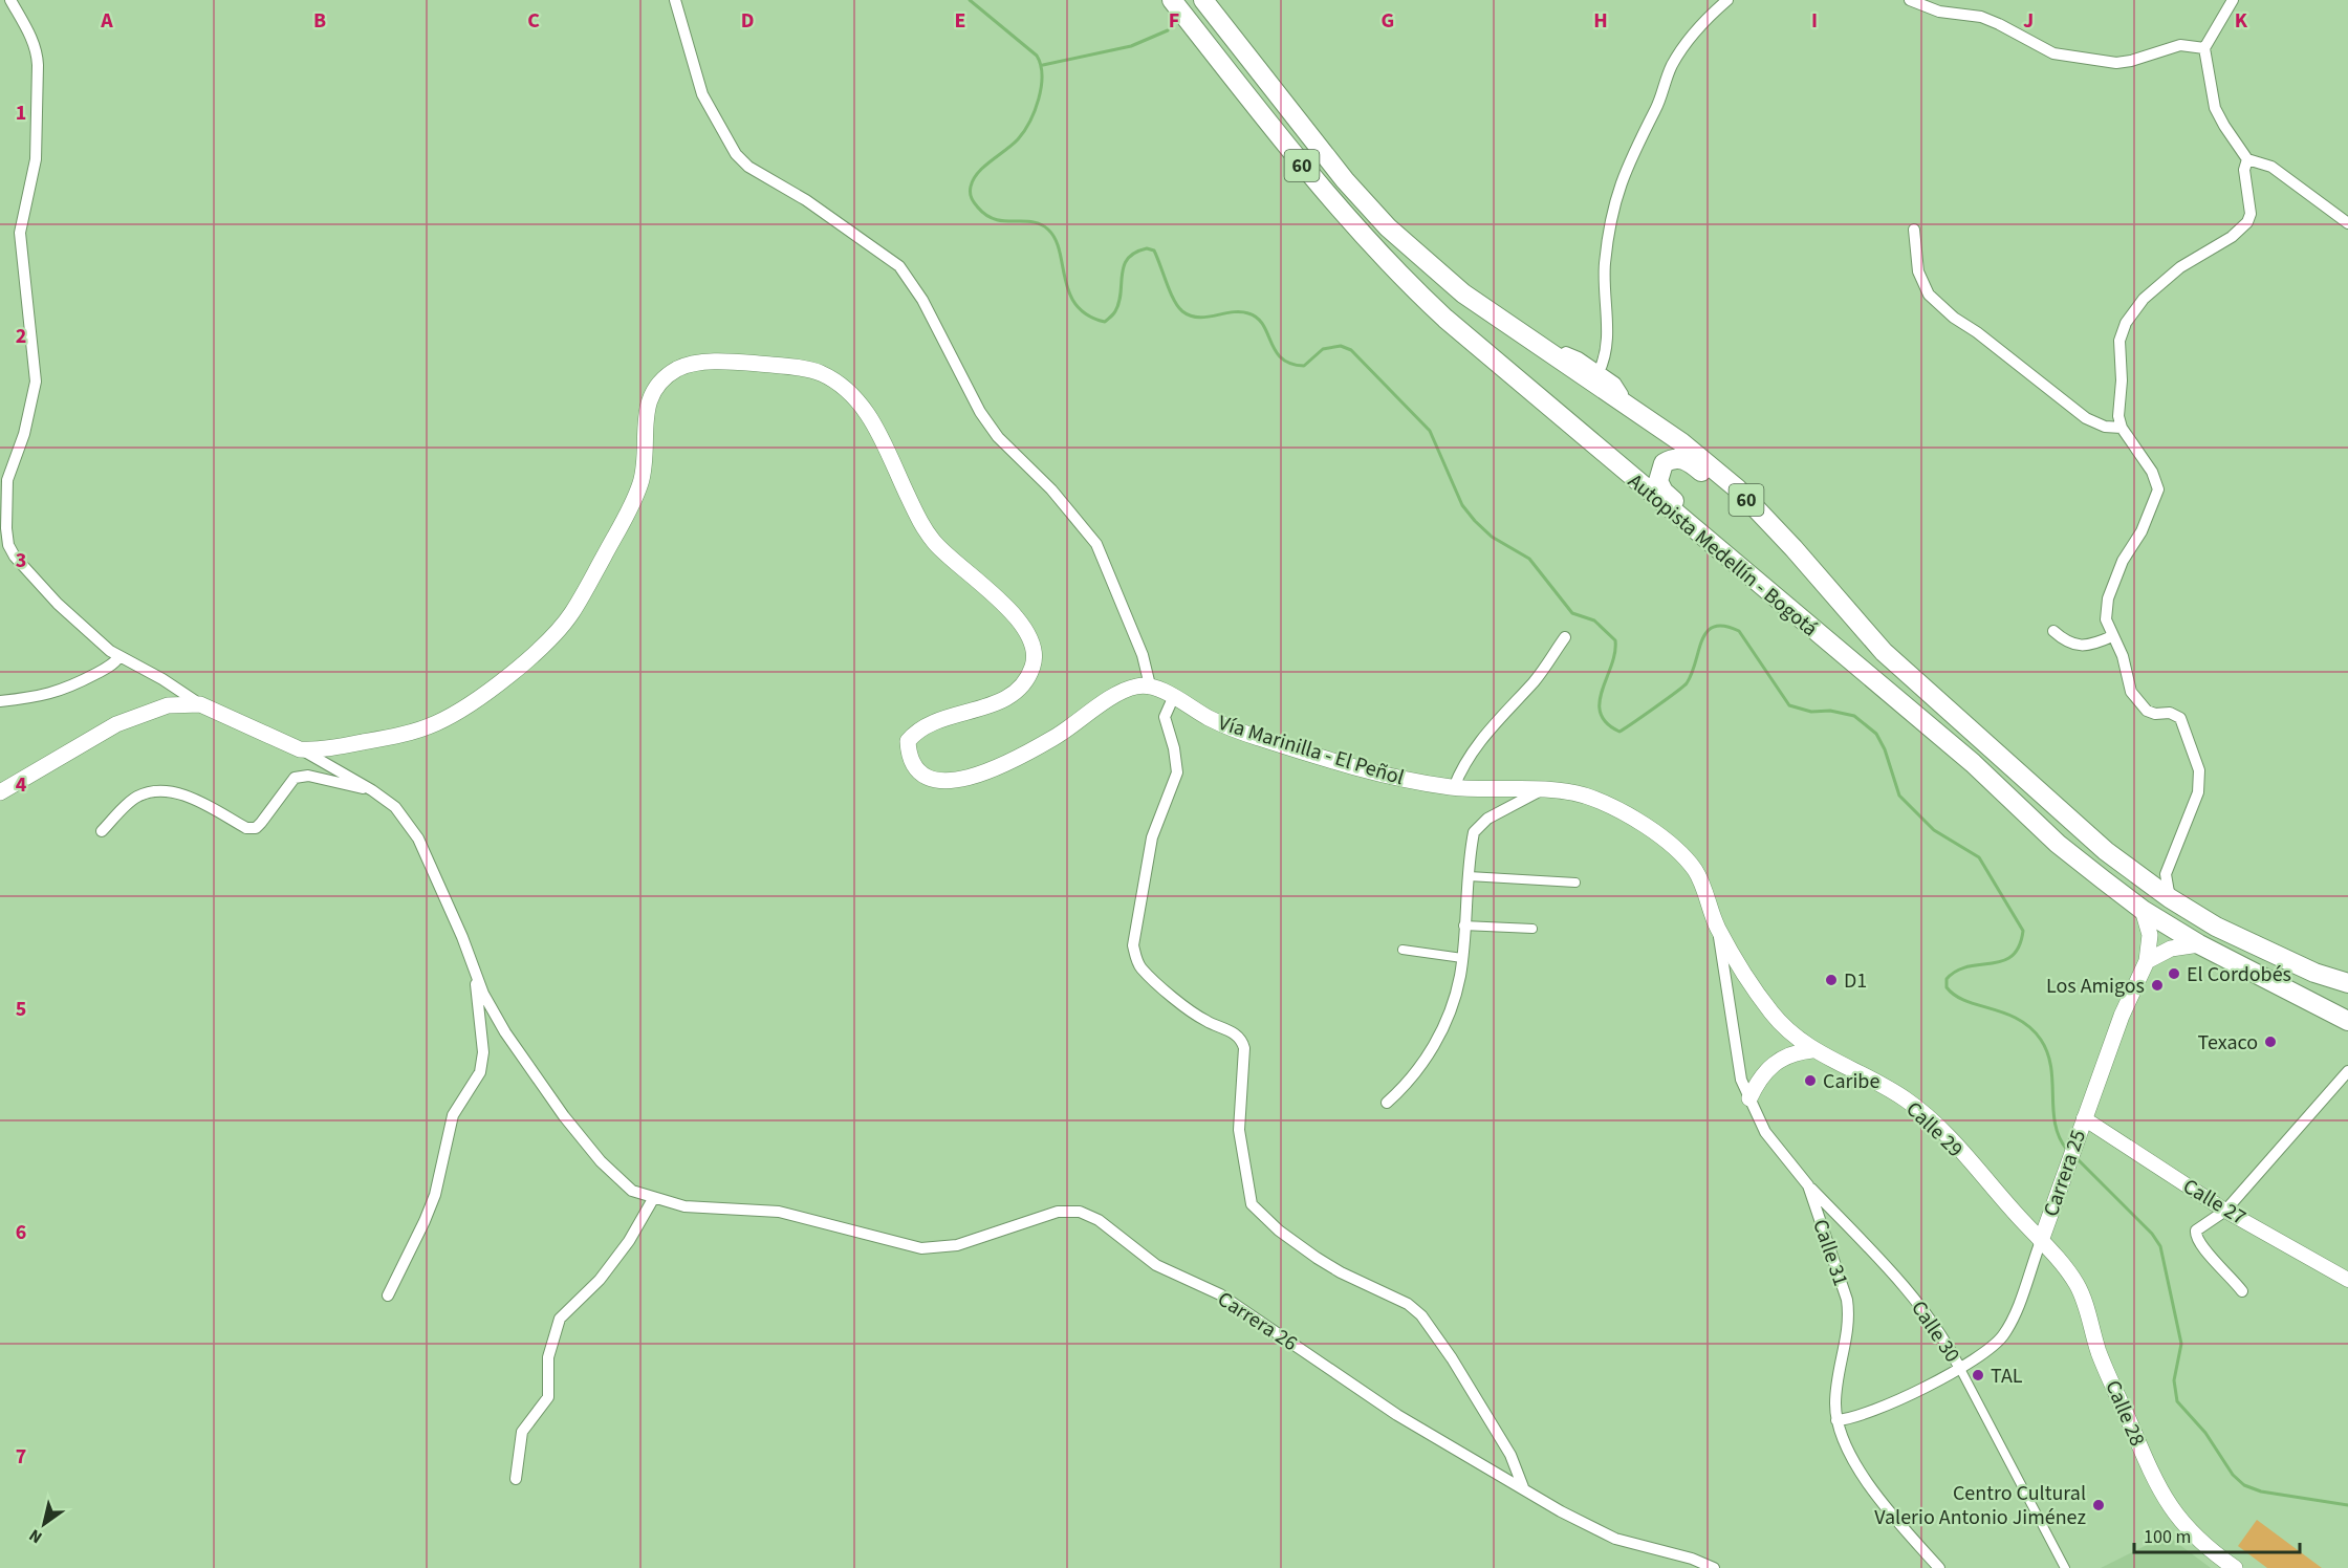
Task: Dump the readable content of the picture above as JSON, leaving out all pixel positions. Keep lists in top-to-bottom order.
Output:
{
  "streets": {
    "highway": ["60", "Autopista Medellín - Bogotá"],
    "main road": [
      "Vía Marinilla - El Peñol",
      "Calle 29",
      "Carrera 25",
      "Calle 28"
    ],
    "street": [
      "Calle 27",
      "Calle 31",
      "Carrera 26",
      "Calle 30"
    ]
  },
  "crossings": [
    ["Autopista Medellín - Bogotá", "Carrera 25"],
    ["Vía Marinilla - El Peñol", "Calle 29"],
    ["Vía Marinilla - El Peñol", "Calle 31"],
    ["Calle 29", "Carrera 25"],
    ["Calle 29", "Calle 31"],
    ["Calle 29", "Calle 28"],
    ["Carrera 25", "Calle 27"],
    ["Carrera 25", "Calle 31"],
    ["Carrera 25", "Calle 30"],
    ["Carrera 25", "Calle 28"],
    ["Calle 31", "Calle 30"]
  ],
  "places": [
    "El Cordobés",
    "D1",
    "Los Amigos",
    "Texaco",
    "Caribe",
    "TAL",
    "Centro Cultural Valerio Antonio Jiménez"
  ],
  "scale_bar": "100 m",
  "north": "bottom left",
  "grid": {
    "columns": [
      "A",
      "B",
      "C",
      "D",
      "E",
      "F",
      "G",
      "H",
      "I",
      "J",
      "K"
    ],
    "rows": [
      "1",
      "2",
      "3",
      "4",
      "5",
      "6",
      "7"
    ]
  }
}
